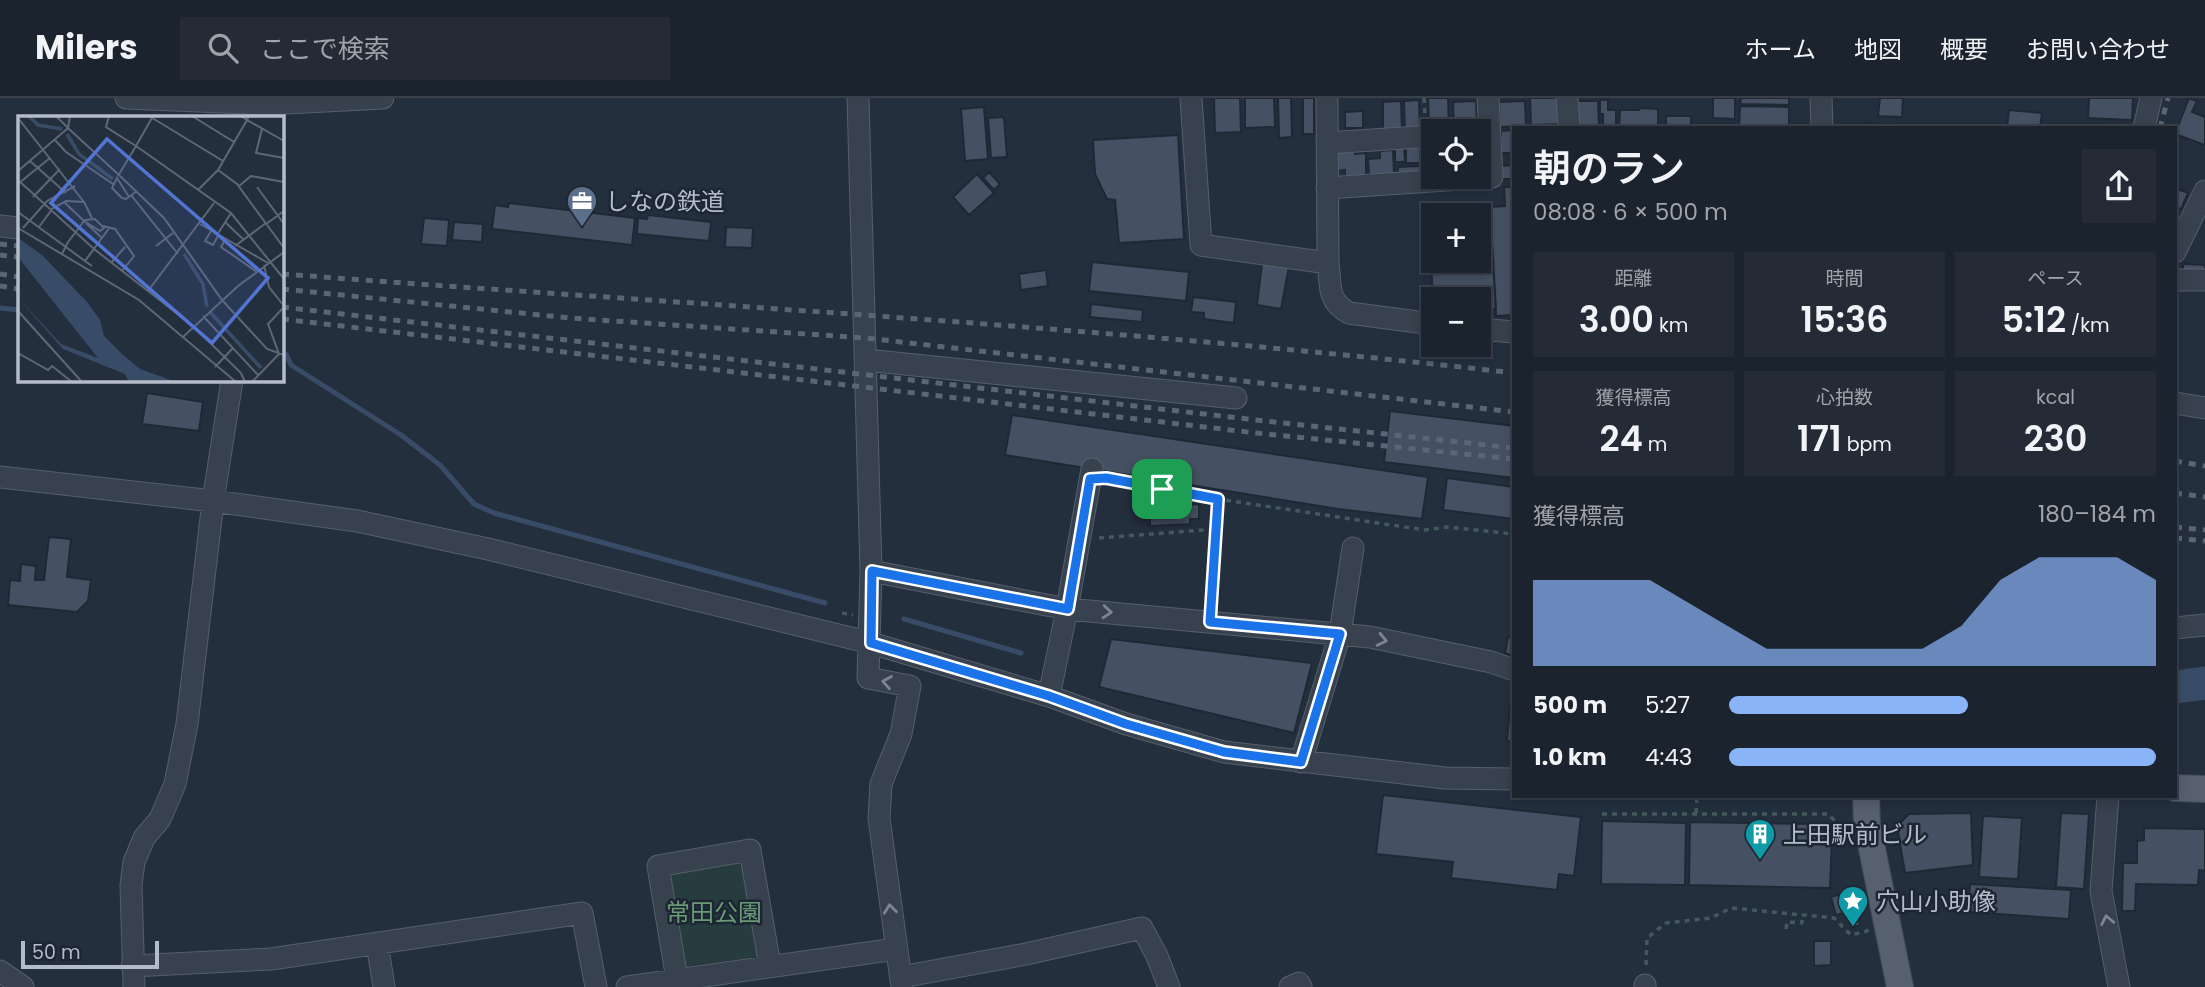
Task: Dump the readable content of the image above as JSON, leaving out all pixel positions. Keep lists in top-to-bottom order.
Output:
{
  "parks": ["常田公園"],
  "places": {
    "office": ["しなの鉄道"],
    "building": ["上田駅前ビル"],
    "place": ["穴山小助像"]
  },
  "scale_bar": "50 m",
  "page": {
    "header": "Milers",
    "search": "ここで検索",
    "nav": [
      "ホーム",
      "地図",
      "概要",
      "お問い合わせ"
    ],
    "map_buttons": ["+", "−"],
    "heading": ["朝のラン", "08:08 · 6 × 500 m"],
    "stats": [
      ["距離", "3.00 km"],
      ["時間", "15:36"],
      ["ペース", "5:12 /km"],
      ["獲得標高", "24 m"],
      ["心拍数", "171 bpm"],
      ["kcal", "230"]
    ],
    "chart": ["獲得標高", "180–184 m"],
    "list": [
      {
        "name": "500 m",
        "note": "5:27"
      },
      {
        "name": "1.0 km",
        "note": "4:43"
      }
    ],
    "scale": "50 m"
  }
}
